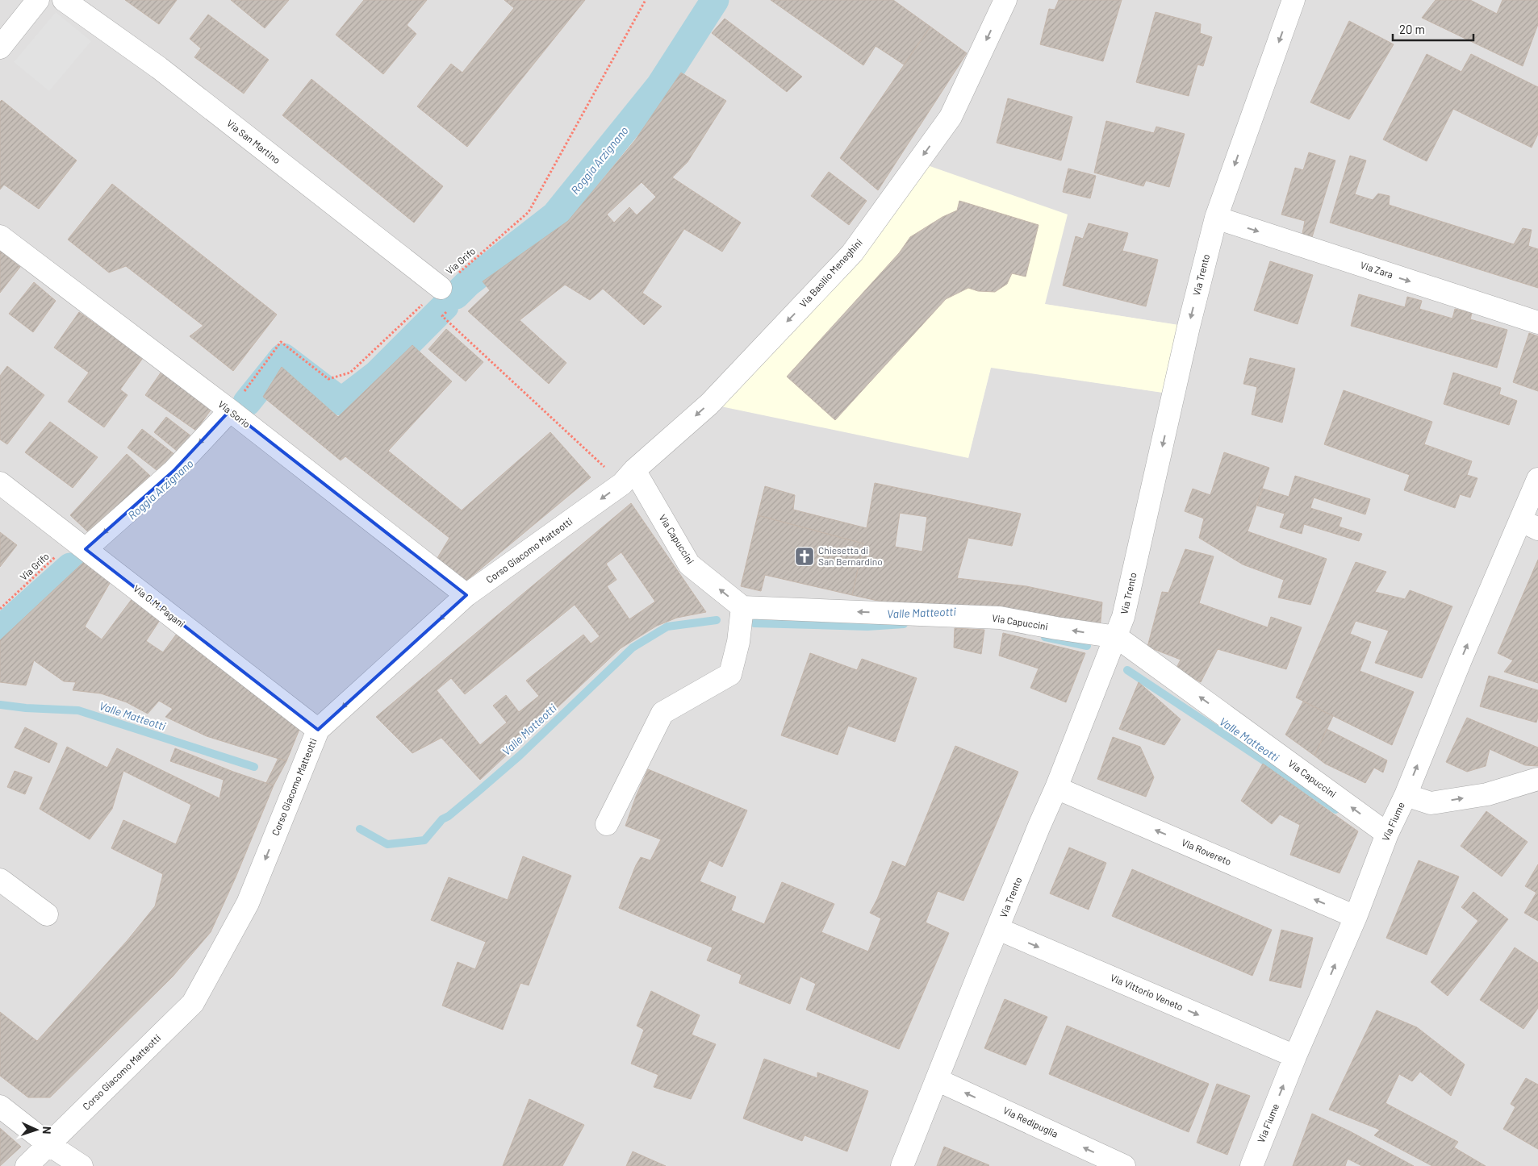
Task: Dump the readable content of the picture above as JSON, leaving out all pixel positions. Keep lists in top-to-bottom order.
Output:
{
  "streets": {
    "street": [
      "Via San Martino",
      "Via Zara",
      "Via Basilio Meneghini",
      "Via Trento",
      "Via Sorio",
      "Via Capuccini",
      "Corso Giacomo Matteotti",
      "Via O.M.Pagani",
      "Via Fiume",
      "Via Rovereto",
      "Via Vittorio Veneto",
      "Via Redipuglia"
    ],
    "path": ["Via Grifo"]
  },
  "crossings": [
    ["Via San Martino", "Via Grifo"],
    ["Via Grifo", "Via Sorio"],
    ["Via Grifo", "Via O.M.Pagani"],
    ["Via Zara", "Via Trento"],
    ["Via Basilio Meneghini", "Via Capuccini"],
    ["Via Basilio Meneghini", "Corso Giacomo Matteotti"],
    ["Via Trento", "Via Capuccini"],
    ["Via Trento", "Via Rovereto"],
    ["Via Trento", "Via Vittorio Veneto"],
    ["Via Trento", "Via Redipuglia"],
    ["Via Sorio", "Corso Giacomo Matteotti"],
    ["Via Capuccini", "Corso Giacomo Matteotti"],
    ["Via Capuccini", "Via Fiume"],
    ["Corso Giacomo Matteotti", "Via O.M.Pagani"],
    ["Via Fiume", "Via Rovereto"],
    ["Via Fiume", "Via Vittorio Veneto"]
  ],
  "one_way": [
    "Via Zara",
    "Via Basilio Meneghini",
    "Via Trento",
    "Via Capuccini",
    "Corso Giacomo Matteotti",
    "Via Fiume",
    "Via Rovereto",
    "Via Vittorio Veneto",
    "Via Redipuglia"
  ],
  "water": ["Roggia Arzignano", "Valle Matteotti"],
  "places": {
    "church": ["Chiesetta di San Bernardino"]
  },
  "scale_bar": "20 m",
  "north": "right"
}
